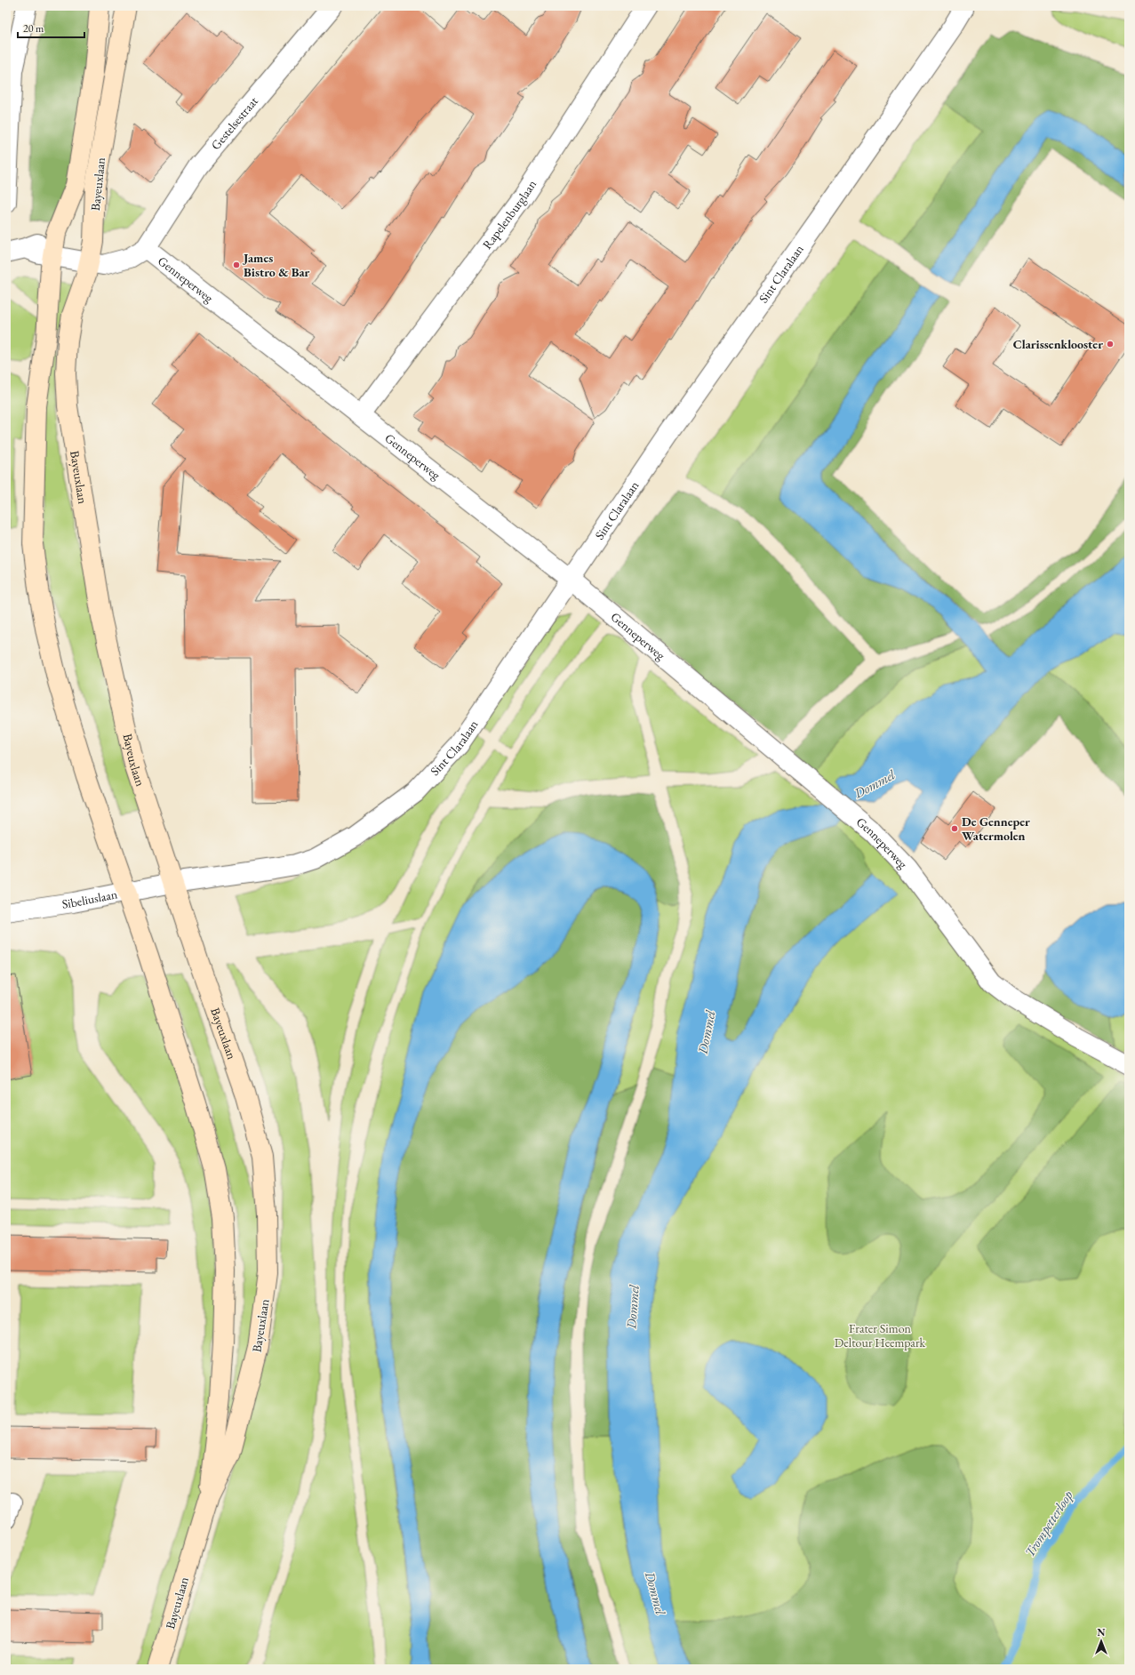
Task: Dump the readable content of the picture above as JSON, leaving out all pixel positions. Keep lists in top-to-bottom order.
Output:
{
  "streets": {
    "main road": ["Bayeuxlaan"],
    "street": [
      "Gestelsestraat",
      "Rapelenburglaan",
      "Sint Claralaan",
      "Genneperweg",
      "Sibeliuslaan"
    ]
  },
  "crossings": [
    ["Gestelsestraat", "Genneperweg"],
    ["Bayeuxlaan", "Sint Claralaan"],
    ["Bayeuxlaan", "Genneperweg"],
    ["Bayeuxlaan", "Sibeliuslaan"],
    ["Rapelenburglaan", "Genneperweg"],
    ["Sint Claralaan", "Genneperweg"],
    ["Sint Claralaan", "Sibeliuslaan"]
  ],
  "water": ["Dommel", "Trompetterloop"],
  "parks": ["Frater Simon Deltour Heempark"],
  "places": ["James Bistro & Bar", "Clarissenklooster", "De Genneper Watermolen"],
  "scale_bar": "20 m",
  "north": "top"
}
